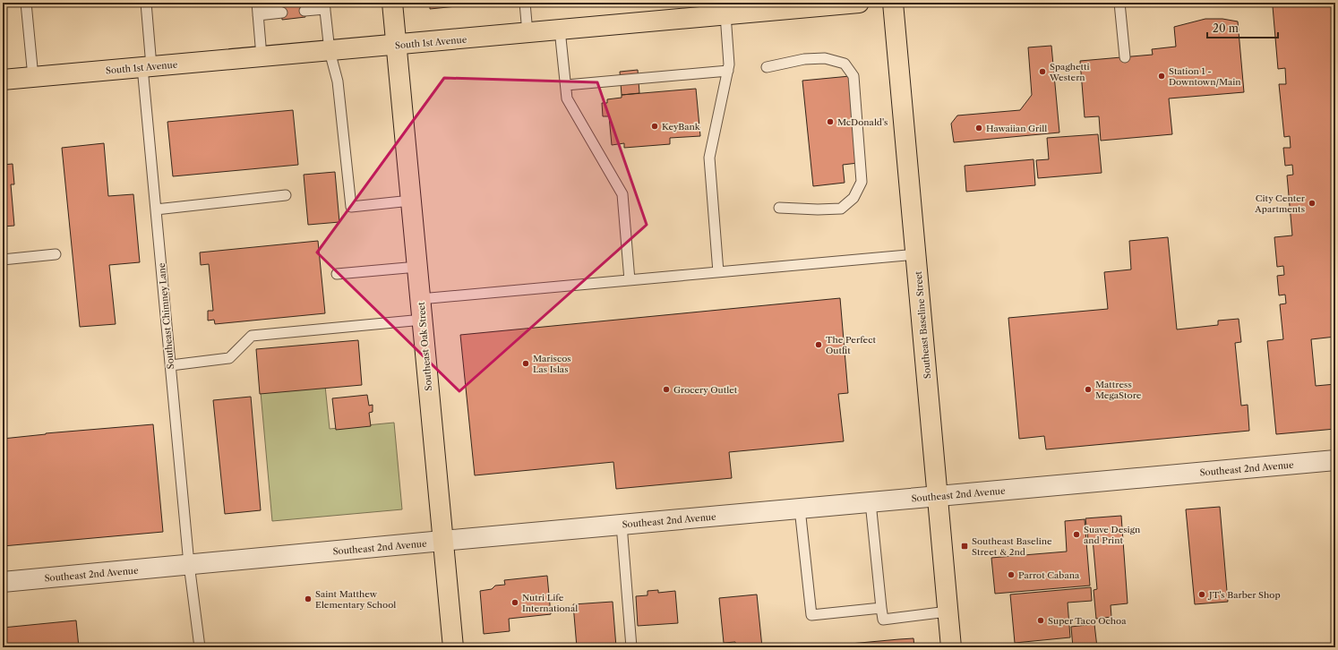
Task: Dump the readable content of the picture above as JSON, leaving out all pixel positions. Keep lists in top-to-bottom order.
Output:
{
  "streets": {
    "main road": ["South 1st Avenue", "Southeast Baseline Street", "Southeast Oak Street"],
    "street": ["Southeast 2nd Avenue"],
    "lane": ["Southeast Chimney Lane"]
  },
  "crossings": [
    ["South 1st Avenue", "Southeast Chimney Lane"],
    ["South 1st Avenue", "Southeast Oak Street"],
    ["Southeast Chimney Lane", "Southeast 2nd Avenue"],
    ["Southeast Baseline Street", "Southeast 2nd Avenue"],
    ["Southeast Oak Street", "Southeast 2nd Avenue"]
  ],
  "places": {
    "other": [
      "Spaghetti Western",
      "Station 1 - Downtown/Main",
      "McDonald's",
      "KeyBank",
      "Hawaiian Grill",
      "City Center Apartments",
      "The Perfect Outfit",
      "Mariscos Las Islas",
      "Grocery Outlet",
      "Mattress MegaStore",
      "Suave Design and Print",
      "Parrot Cabana",
      "JT's Barber Shop",
      "Saint Matthew Elementary School",
      "Nutri Life International",
      "Super Taco Ochoa"
    ],
    "transit": ["Southeast Baseline Street & 2nd"]
  },
  "scale_bar": "20 m"
}
